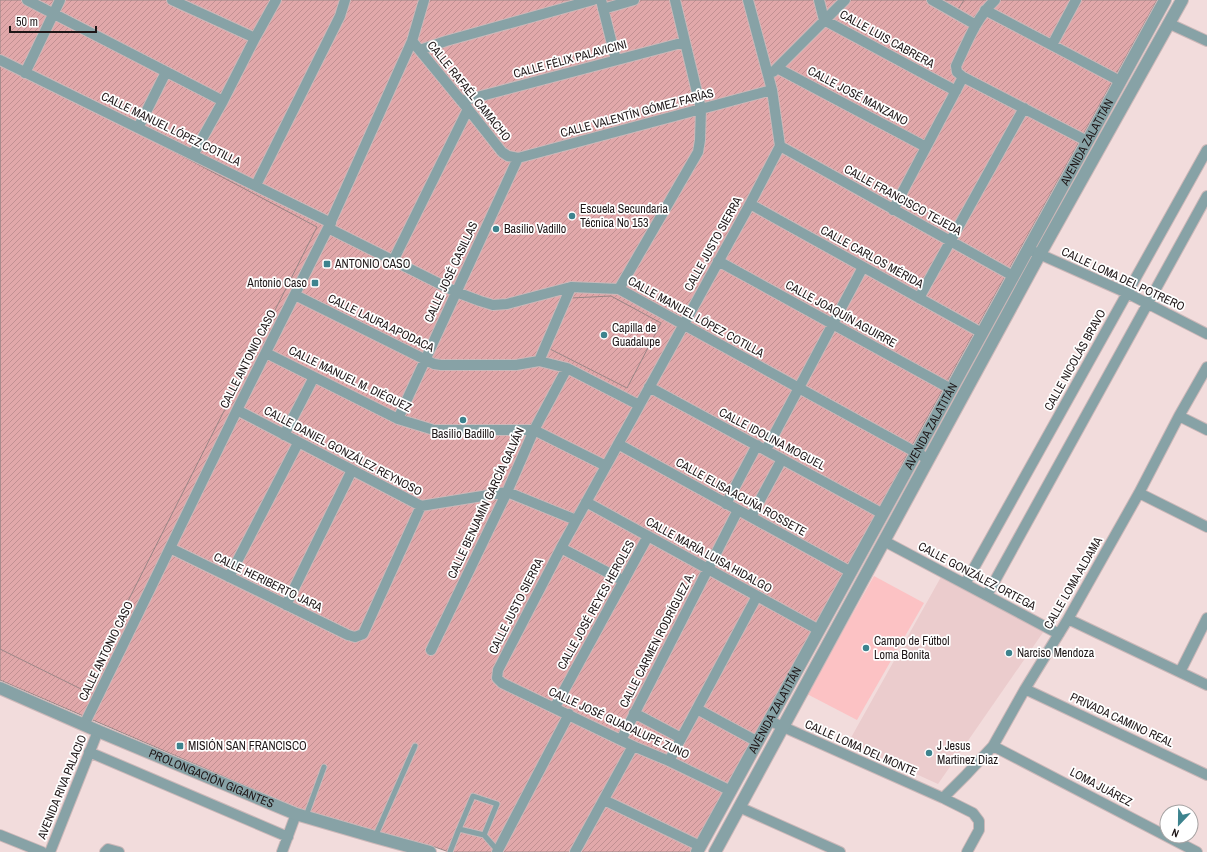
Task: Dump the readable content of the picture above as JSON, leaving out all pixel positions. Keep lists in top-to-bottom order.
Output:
{
  "streets": {
    "street": [
      "CALLE LUIS CABRERA",
      "CALLE FÉLIX PALAVICINI",
      "CALLE RAFAÉL CAMACHO",
      "CALLE JOSÉ MANZANO",
      "CALLE VALENTÍN GÓMEZ FARÍAS",
      "CALLE MANUEL LÓPEZ COTILLA",
      "AVENIDA ZALATITÁN",
      "CALLE FRANCISCO TEJEDA",
      "CALLE JUSTO SIERRA",
      "CALLE CARLOS MÉRIDA",
      "CALLE JOSÉ CASILLAS",
      "CALLE LOMA DEL POTRERO",
      "CALLE JOAQUÍN AGUIRRE",
      "CALLE LAURA APODACA",
      "CALLE ANTONIO CASO",
      "CALLE NICOLÁS BRAVO",
      "CALLE MANUEL M. DIÉGUEZ",
      "CALLE IDOLINA MOGUEL",
      "CALLE DANIEL GONZÁLEZ REYNOSO",
      "CALLE ELISA ACUÑA ROSSETE",
      "CALLE BENJAMÍN GARCÍA GALVÁN",
      "CALLE MARÍA LUISA HIDALGO",
      "CALLE GONZÁLEZ ORTEGA",
      "CALLE HERIBERTO JARA",
      "CALLE LOMA ALDAMA",
      "CALLE JOSÉ REYES HEROLES",
      "CALLE CARMEN RODRÍGUEZ A.",
      "PRIVADA CAMINO REAL",
      "CALLE JOSÉ GUADALUPE ZUNO",
      "CALLE LOMA DEL MONTE",
      "PROLONGACIÓN GIGANTES",
      "AVENIDA RIVA PALACIO",
      "LOMA JUÁREZ"
    ]
  },
  "crossings": [
    ["CALLE FÉLIX PALAVICINI", "CALLE RAFAÉL CAMACHO"],
    ["CALLE RAFAÉL CAMACHO", "CALLE VALENTÍN GÓMEZ FARÍAS"],
    ["CALLE RAFAÉL CAMACHO", "CALLE JOSÉ CASILLAS"],
    ["CALLE RAFAÉL CAMACHO", "CALLE ANTONIO CASO"],
    ["CALLE VALENTÍN GÓMEZ FARÍAS", "CALLE JOSÉ CASILLAS"],
    ["CALLE MANUEL LÓPEZ COTILLA", "AVENIDA ZALATITÁN"],
    ["CALLE MANUEL LÓPEZ COTILLA", "CALLE JUSTO SIERRA"],
    ["CALLE MANUEL LÓPEZ COTILLA", "CALLE JOSÉ CASILLAS"],
    ["CALLE MANUEL LÓPEZ COTILLA", "CALLE ANTONIO CASO"],
    ["AVENIDA ZALATITÁN", "CALLE FRANCISCO TEJEDA"],
    ["AVENIDA ZALATITÁN", "CALLE CARLOS MÉRIDA"],
    ["AVENIDA ZALATITÁN", "CALLE LOMA DEL POTRERO"],
    ["AVENIDA ZALATITÁN", "CALLE JOAQUÍN AGUIRRE"],
    ["AVENIDA ZALATITÁN", "CALLE IDOLINA MOGUEL"],
    ["AVENIDA ZALATITÁN", "CALLE ELISA ACUÑA ROSSETE"],
    ["AVENIDA ZALATITÁN", "CALLE MARÍA LUISA HIDALGO"],
    ["AVENIDA ZALATITÁN", "CALLE GONZÁLEZ ORTEGA"],
    ["AVENIDA ZALATITÁN", "CALLE JOSÉ GUADALUPE ZUNO"],
    ["AVENIDA ZALATITÁN", "CALLE LOMA DEL MONTE"],
    ["CALLE FRANCISCO TEJEDA", "CALLE JUSTO SIERRA"],
    ["CALLE JUSTO SIERRA", "CALLE CARLOS MÉRIDA"],
    ["CALLE JUSTO SIERRA", "CALLE JOAQUÍN AGUIRRE"],
    ["CALLE JUSTO SIERRA", "CALLE LAURA APODACA"],
    ["CALLE JUSTO SIERRA", "CALLE MANUEL M. DIÉGUEZ"],
    ["CALLE JUSTO SIERRA", "CALLE IDOLINA MOGUEL"],
    ["CALLE JUSTO SIERRA", "CALLE ELISA ACUÑA ROSSETE"],
    ["CALLE JUSTO SIERRA", "CALLE MARÍA LUISA HIDALGO"],
    ["CALLE JUSTO SIERRA", "CALLE JOSÉ GUADALUPE ZUNO"],
    ["CALLE JOSÉ CASILLAS", "CALLE LAURA APODACA"],
    ["CALLE JOSÉ CASILLAS", "CALLE MANUEL M. DIÉGUEZ"],
    ["CALLE LOMA DEL POTRERO", "CALLE NICOLÁS BRAVO"],
    ["CALLE LAURA APODACA", "CALLE ANTONIO CASO"],
    ["CALLE LAURA APODACA", "CALLE BENJAMÍN GARCÍA GALVÁN"],
    ["CALLE ANTONIO CASO", "CALLE MANUEL M. DIÉGUEZ"],
    ["CALLE ANTONIO CASO", "CALLE DANIEL GONZÁLEZ REYNOSO"],
    ["CALLE ANTONIO CASO", "CALLE HERIBERTO JARA"],
    ["CALLE ANTONIO CASO", "PROLONGACIÓN GIGANTES"],
    ["CALLE NICOLÁS BRAVO", "CALLE GONZÁLEZ ORTEGA"],
    ["CALLE MANUEL M. DIÉGUEZ", "CALLE BENJAMÍN GARCÍA GALVÁN"],
    ["CALLE DANIEL GONZÁLEZ REYNOSO", "CALLE BENJAMÍN GARCÍA GALVÁN"],
    ["CALLE DANIEL GONZÁLEZ REYNOSO", "CALLE HERIBERTO JARA"],
    ["CALLE ELISA ACUÑA ROSSETE", "CALLE CARMEN RODRÍGUEZ A."],
    ["CALLE MARÍA LUISA HIDALGO", "CALLE JOSÉ REYES HEROLES"],
    ["CALLE MARÍA LUISA HIDALGO", "CALLE CARMEN RODRÍGUEZ A."],
    ["CALLE GONZÁLEZ ORTEGA", "CALLE LOMA ALDAMA"],
    ["CALLE LOMA ALDAMA", "PRIVADA CAMINO REAL"],
    ["CALLE LOMA ALDAMA", "CALLE LOMA DEL MONTE"],
    ["CALLE LOMA ALDAMA", "LOMA JUÁREZ"],
    ["CALLE JOSÉ REYES HEROLES", "CALLE JOSÉ GUADALUPE ZUNO"],
    ["CALLE CARMEN RODRÍGUEZ A.", "CALLE JOSÉ GUADALUPE ZUNO"],
    ["PROLONGACIÓN GIGANTES", "AVENIDA RIVA PALACIO"]
  ],
  "places": {
    "other": [
      "Escuela Secundaria Técnica No 153",
      "Basilio Vadillo",
      "Capilla de Guadalupe",
      "Basilio Badillo",
      "Campo de Fútbol Loma Bonita",
      "Narciso Mendoza",
      "J Jesus Martinez Diaz"
    ],
    "transit": ["ANTONIO CASO", "Antonio Caso", "MISIÓN SAN FRANCISCO"]
  },
  "scale_bar": "50 m",
  "north": "bottom"
}
